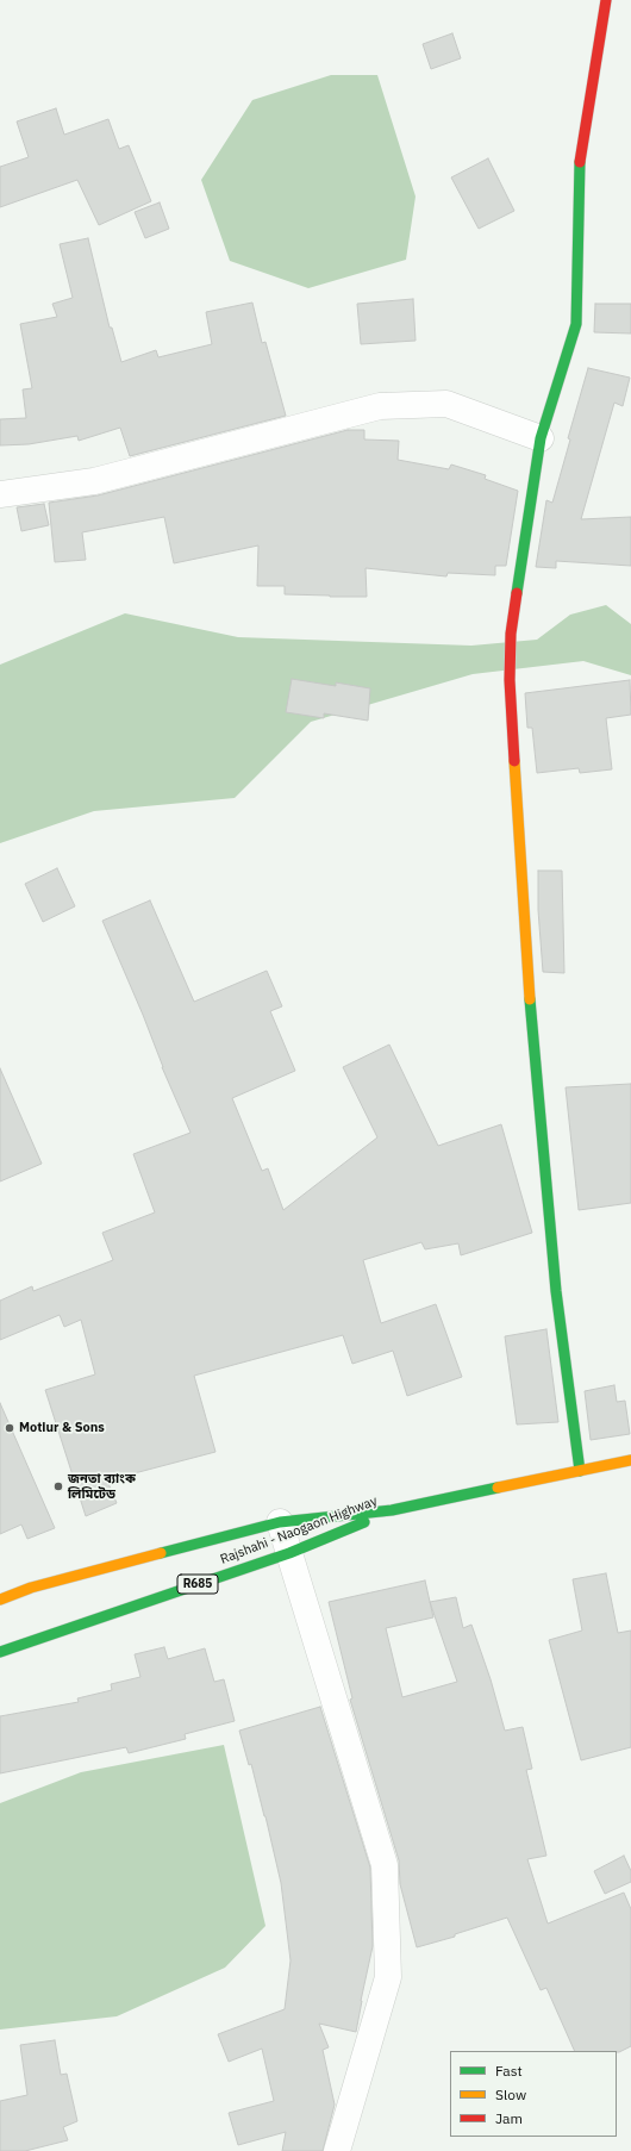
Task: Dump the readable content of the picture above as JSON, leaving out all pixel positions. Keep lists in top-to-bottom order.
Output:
{
  "streets": {
    "street": ["Rajshahi - Naogaon Highway", "R685"]
  },
  "places": ["Motiur & Sons", "জনতা ব্যাংক লিমিটেড"],
  "legend": ["Fast", "Slow", "Jam"]
}
